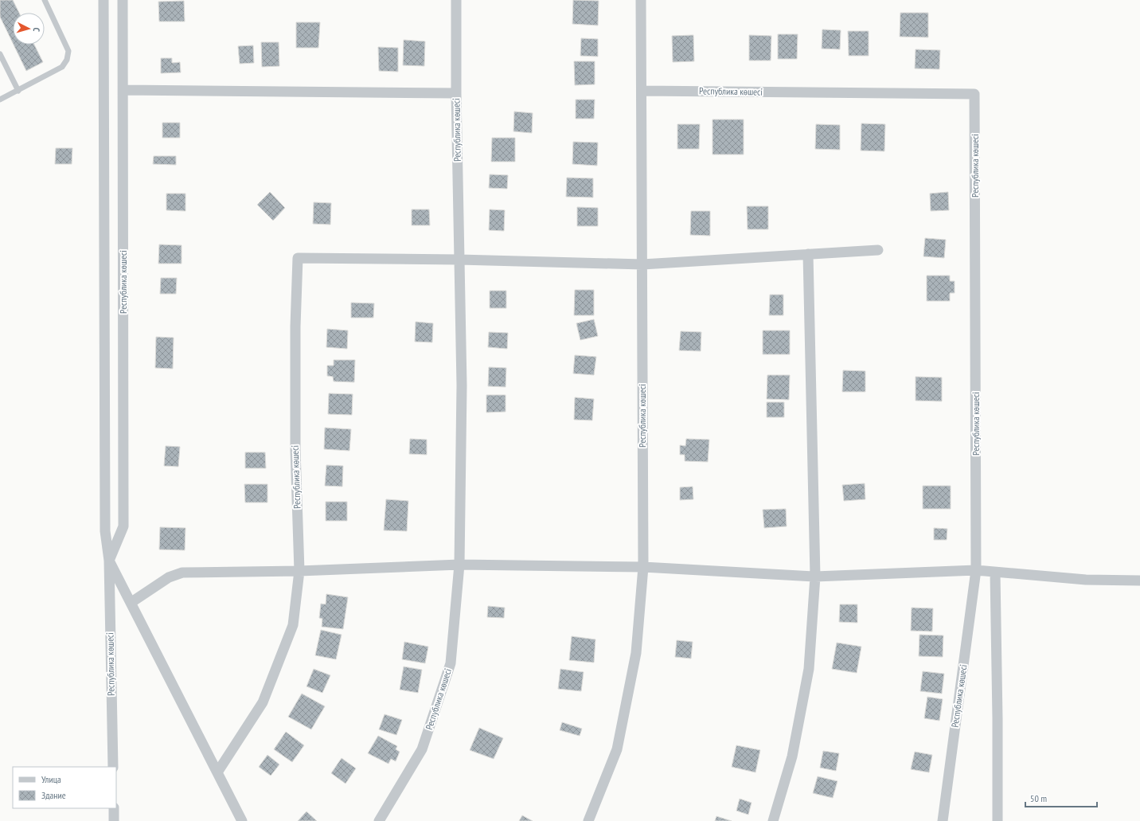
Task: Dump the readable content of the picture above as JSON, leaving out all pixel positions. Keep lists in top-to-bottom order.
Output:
{
  "streets": {
    "street": ["Республика көшесі"]
  },
  "legend": ["Улица", "Здание"],
  "scale_bar": "50 m",
  "north": "right"
}
